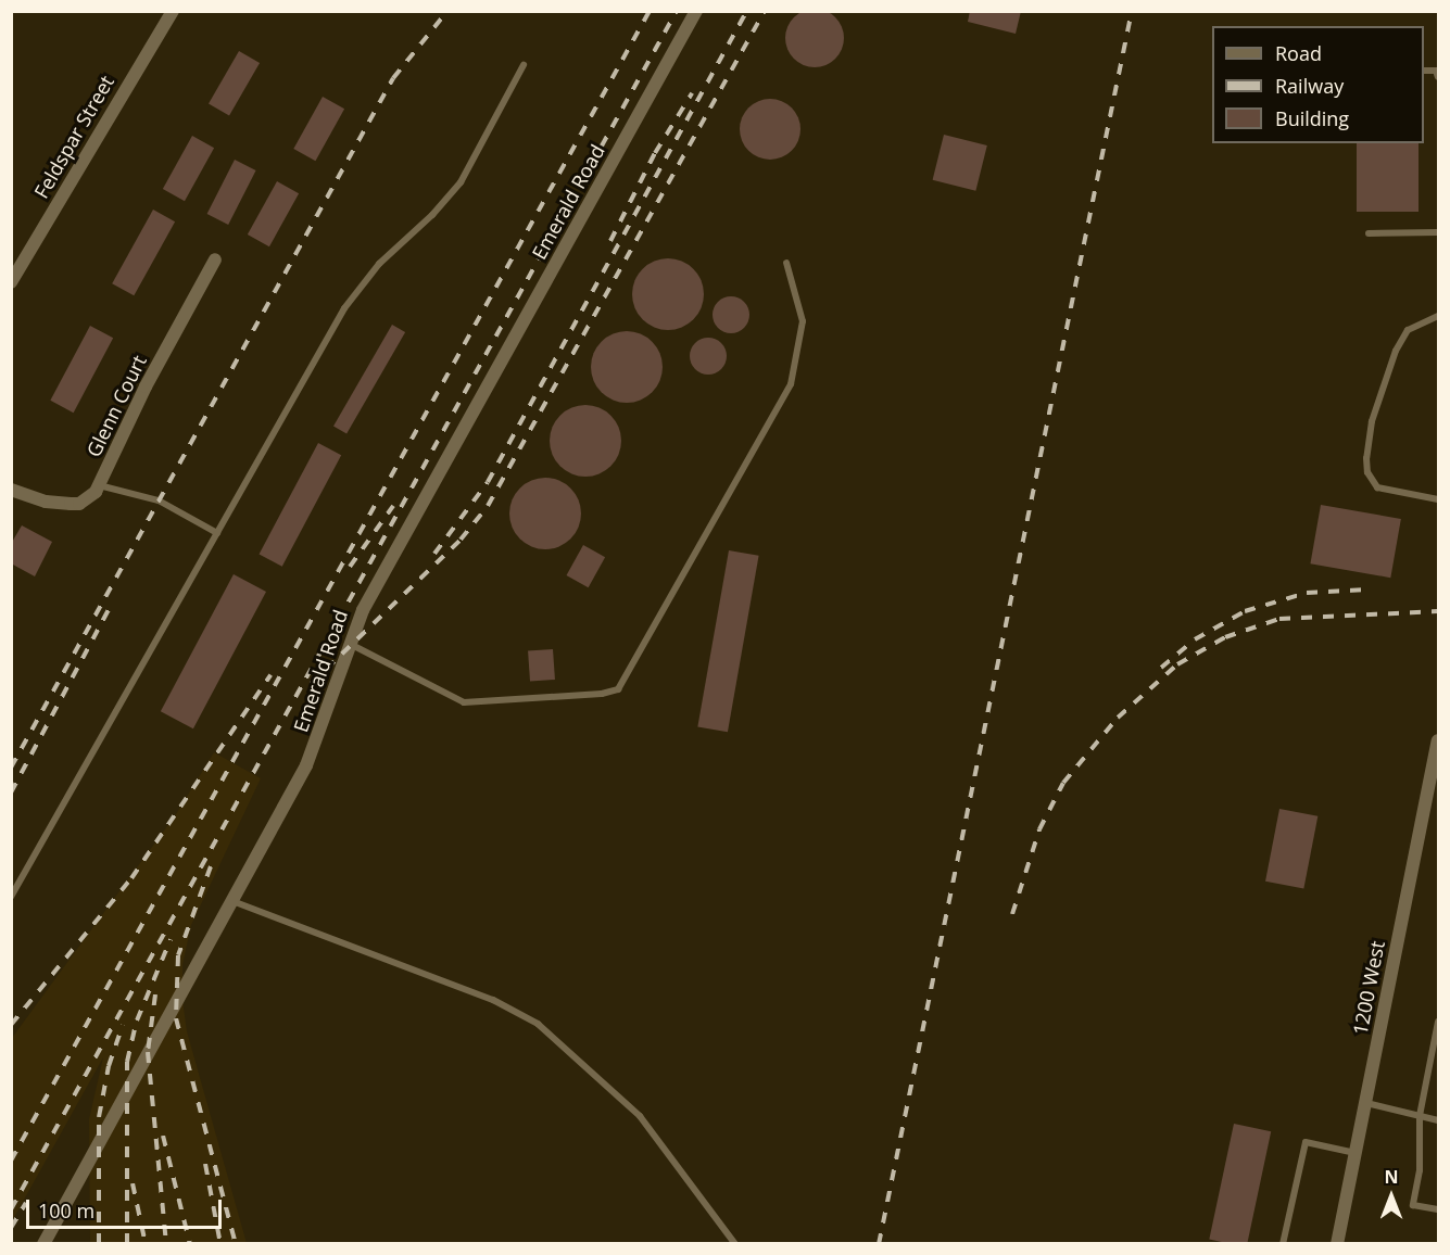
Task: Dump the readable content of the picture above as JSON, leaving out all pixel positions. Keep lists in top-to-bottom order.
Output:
{
  "streets": {
    "street": [
      "Feldspar Street",
      "Emerald Road",
      "Glenn Court",
      "1200 West"
    ]
  },
  "legend": ["Road", "Railway", "Building"],
  "scale_bar": "100 m",
  "north": "top"
}
